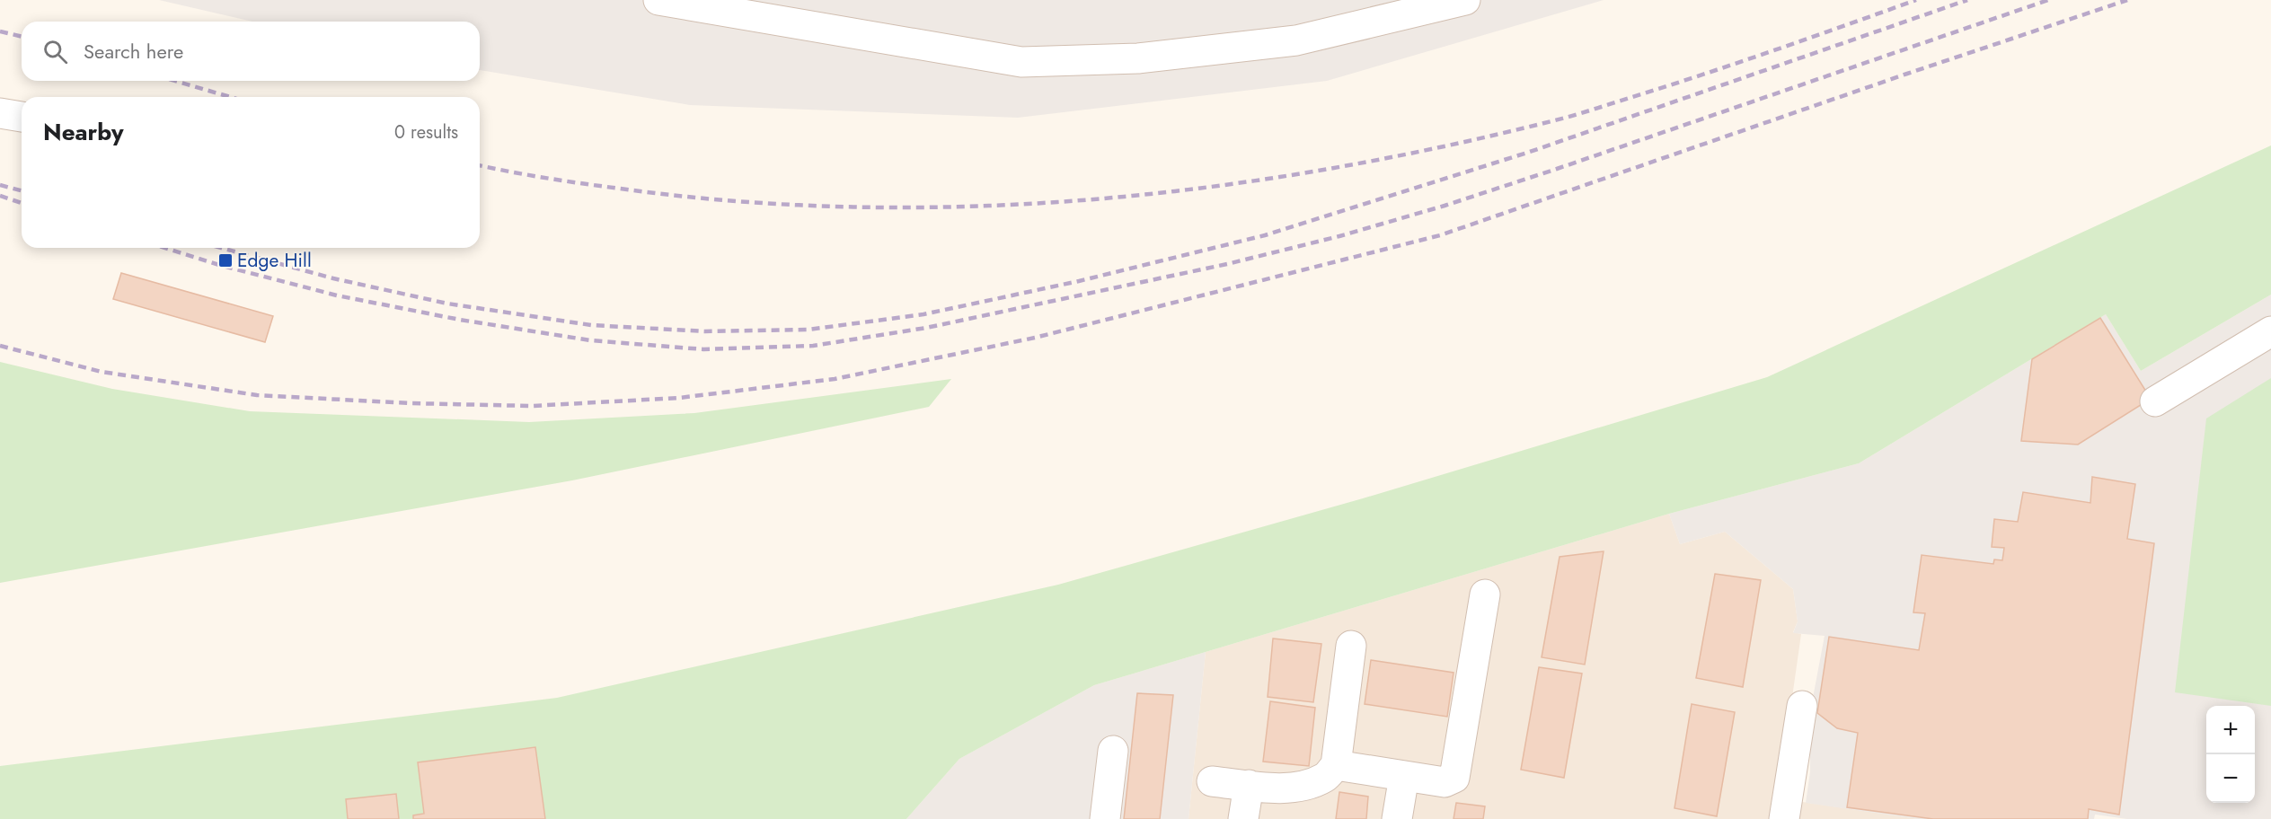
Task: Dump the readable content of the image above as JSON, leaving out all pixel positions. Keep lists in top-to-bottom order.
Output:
{
  "places": {
    "transit": ["Edge Hill"]
  },
  "page": {
    "search": "Search here",
    "heading": ["Nearby", "0 results"],
    "map_buttons": ["+", "−"]
  }
}
